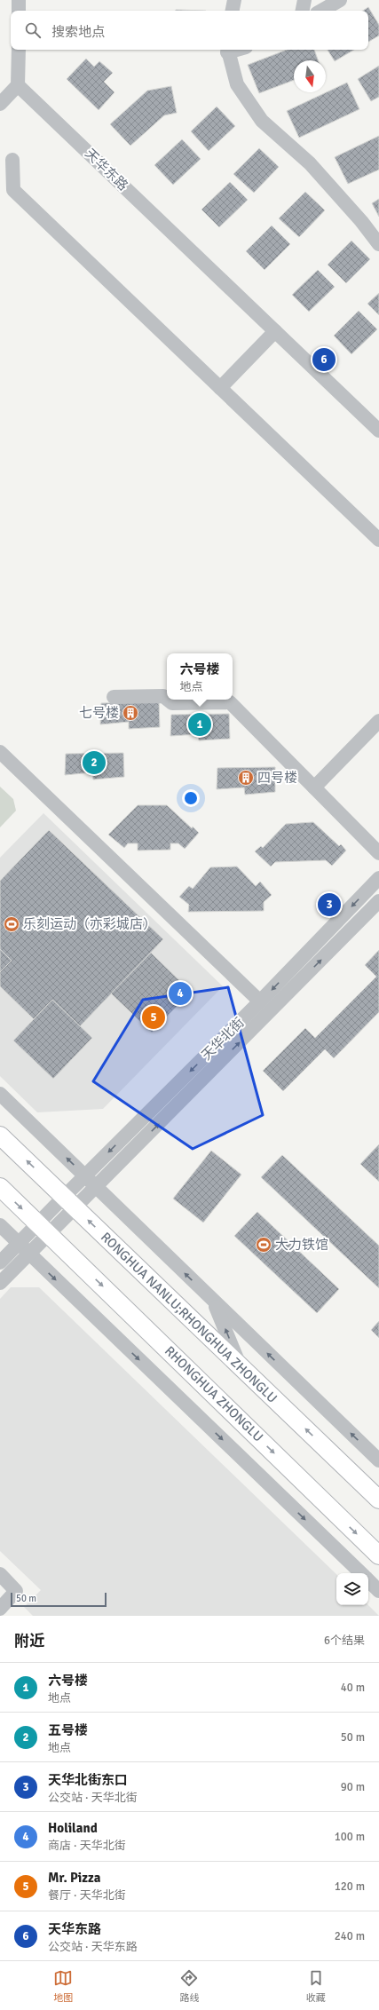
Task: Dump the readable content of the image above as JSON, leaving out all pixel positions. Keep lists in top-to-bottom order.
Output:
{
  "streets": {
    "main road": ["RONGHUA NANLU;RHONGHUA ZHONGLU", "RHONGHUA ZHONGLU"],
    "street": ["天华东路", "天华北街"]
  },
  "crossings": [
    ["天华北街", "RONGHUA NANLU;RHONGHUA ZHONGLU"]
  ],
  "one_way": ["RONGHUA NANLU;RHONGHUA ZHONGLU", "RHONGHUA ZHONGLU"],
  "places": {
    "building": ["七号楼", "四号楼"],
    "sports": ["乐刻运动（亦彩城店）", "大力铁馆"]
  },
  "scale_bar": "50 m",
  "north": "bottom",
  "page": {
    "search": "搜索地点",
    "pins": [
      "6",
      "1",
      "2",
      "3",
      "4",
      "5"
    ],
    "popup": ["六号楼", "地点"],
    "scale": "50 m",
    "heading": ["附近", "6个结果"],
    "list": [
      {
        "mark": "1",
        "name": "六号楼",
        "note": "地点",
        "value": "40 m"
      },
      {
        "mark": "2",
        "name": "五号楼",
        "note": "地点",
        "value": "50 m"
      },
      {
        "mark": "3",
        "name": "天华北街东口",
        "note": "公交站 · 天华北街",
        "value": "90 m"
      },
      {
        "mark": "4",
        "name": "Holiland",
        "note": "商店 · 天华北街",
        "value": "100 m"
      },
      {
        "mark": "5",
        "name": "Mr. Pizza",
        "note": "餐厅 · 天华北街",
        "value": "120 m"
      },
      {
        "mark": "6",
        "name": "天华东路",
        "note": "公交站 · 天华东路",
        "value": "240 m"
      }
    ],
    "nav": ["地图", "路线", "收藏"]
  }
}
